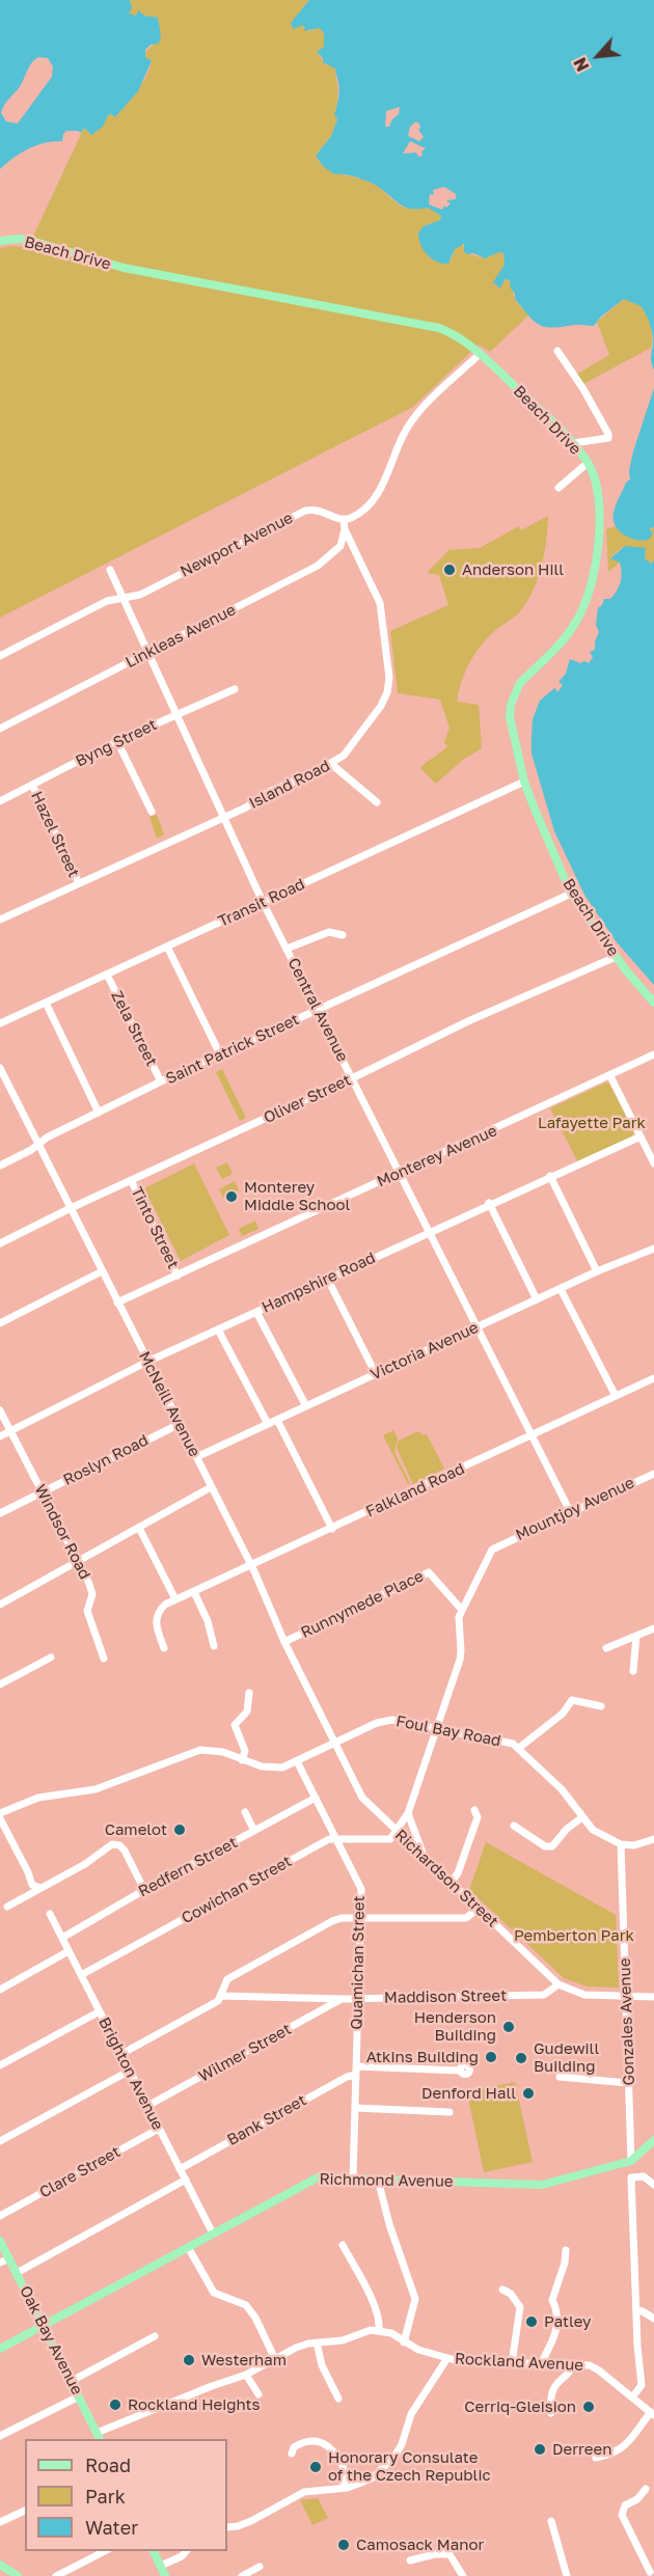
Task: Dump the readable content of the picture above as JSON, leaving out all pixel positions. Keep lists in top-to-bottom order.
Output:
{
  "streets": {
    "main road": ["Beach Drive", "Richmond Avenue", "Oak Bay Avenue"],
    "street": [
      "Newport Avenue",
      "Linkleas Avenue",
      "Byng Street",
      "Island Road",
      "Hazel Street",
      "Transit Road",
      "Central Avenue",
      "Zela Street",
      "Saint Patrick Street",
      "Oliver Street",
      "Monterey Avenue",
      "Tinto Street",
      "Hampshire Road",
      "Victoria Avenue",
      "McNeill Avenue",
      "Roslyn Road",
      "Falkland Road",
      "Mountjoy Avenue",
      "Windsor Road",
      "Runnymede Place",
      "Foul Bay Road",
      "Redfern Street",
      "Richardson Street",
      "Cowichan Street",
      "Quamichan Street",
      "Maddison Street",
      "Gonzales Avenue",
      "Wilmer Street",
      "Brighton Avenue",
      "Bank Street",
      "Clare Street",
      "Rockland Avenue"
    ]
  },
  "crossings": [
    ["Beach Drive", "Transit Road"],
    ["Beach Drive", "Saint Patrick Street"],
    ["Beach Drive", "Oliver Street"],
    ["Newport Avenue", "Island Road"],
    ["Newport Avenue", "Central Avenue"],
    ["Linkleas Avenue", "Island Road"],
    ["Linkleas Avenue", "Central Avenue"],
    ["Byng Street", "Hazel Street"],
    ["Byng Street", "Central Avenue"],
    ["Island Road", "Hazel Street"],
    ["Island Road", "Central Avenue"],
    ["Transit Road", "Central Avenue"],
    ["Transit Road", "Zela Street"],
    ["Central Avenue", "Saint Patrick Street"],
    ["Central Avenue", "Oliver Street"],
    ["Central Avenue", "Monterey Avenue"],
    ["Central Avenue", "Hampshire Road"],
    ["Central Avenue", "Victoria Avenue"],
    ["Central Avenue", "Falkland Road"],
    ["Central Avenue", "Mountjoy Avenue"],
    ["Zela Street", "Saint Patrick Street"],
    ["Saint Patrick Street", "McNeill Avenue"],
    ["Oliver Street", "Tinto Street"],
    ["Oliver Street", "McNeill Avenue"],
    ["Monterey Avenue", "Tinto Street"],
    ["Monterey Avenue", "McNeill Avenue"],
    ["Hampshire Road", "McNeill Avenue"],
    ["Hampshire Road", "Windsor Road"],
    ["Victoria Avenue", "McNeill Avenue"],
    ["McNeill Avenue", "Roslyn Road"],
    ["McNeill Avenue", "Falkland Road"],
    ["McNeill Avenue", "Runnymede Place"],
    ["McNeill Avenue", "Foul Bay Road"],
    ["McNeill Avenue", "Richardson Street"],
    ["Roslyn Road", "Windsor Road"],
    ["Mountjoy Avenue", "Runnymede Place"],
    ["Foul Bay Road", "Richardson Street"],
    ["Foul Bay Road", "Quamichan Street"],
    ["Foul Bay Road", "Gonzales Avenue"],
    ["Redfern Street", "Quamichan Street"],
    ["Redfern Street", "Brighton Avenue"],
    ["Richardson Street", "Cowichan Street"],
    ["Richardson Street", "Maddison Street"],
    ["Richardson Street", "Gonzales Avenue"],
    ["Cowichan Street", "Quamichan Street"],
    ["Cowichan Street", "Brighton Avenue"],
    ["Quamichan Street", "Maddison Street"],
    ["Quamichan Street", "Bank Street"],
    ["Quamichan Street", "Richmond Avenue"],
    ["Maddison Street", "Wilmer Street"],
    ["Gonzales Avenue", "Richmond Avenue"],
    ["Wilmer Street", "Brighton Avenue"],
    ["Brighton Avenue", "Bank Street"],
    ["Brighton Avenue", "Clare Street"],
    ["Brighton Avenue", "Richmond Avenue"],
    ["Richmond Avenue", "Oak Bay Avenue"]
  ],
  "parks": ["Lafayette Park", "Pemberton Park"],
  "places": [
    "Anderson Hill",
    "Monterey Middle School",
    "Camelot",
    "Henderson Building",
    "Atkins Building",
    "Gudewill Building",
    "Denford Hall",
    "Patley",
    "Westerham",
    "Rockland Heights",
    "Cerriq-Gleision",
    "Derreen",
    "Honorary Consulate of the Czech Republic",
    "Camosack Manor"
  ],
  "legend": ["Road", "Park", "Water"],
  "north": "bottom left"
}
